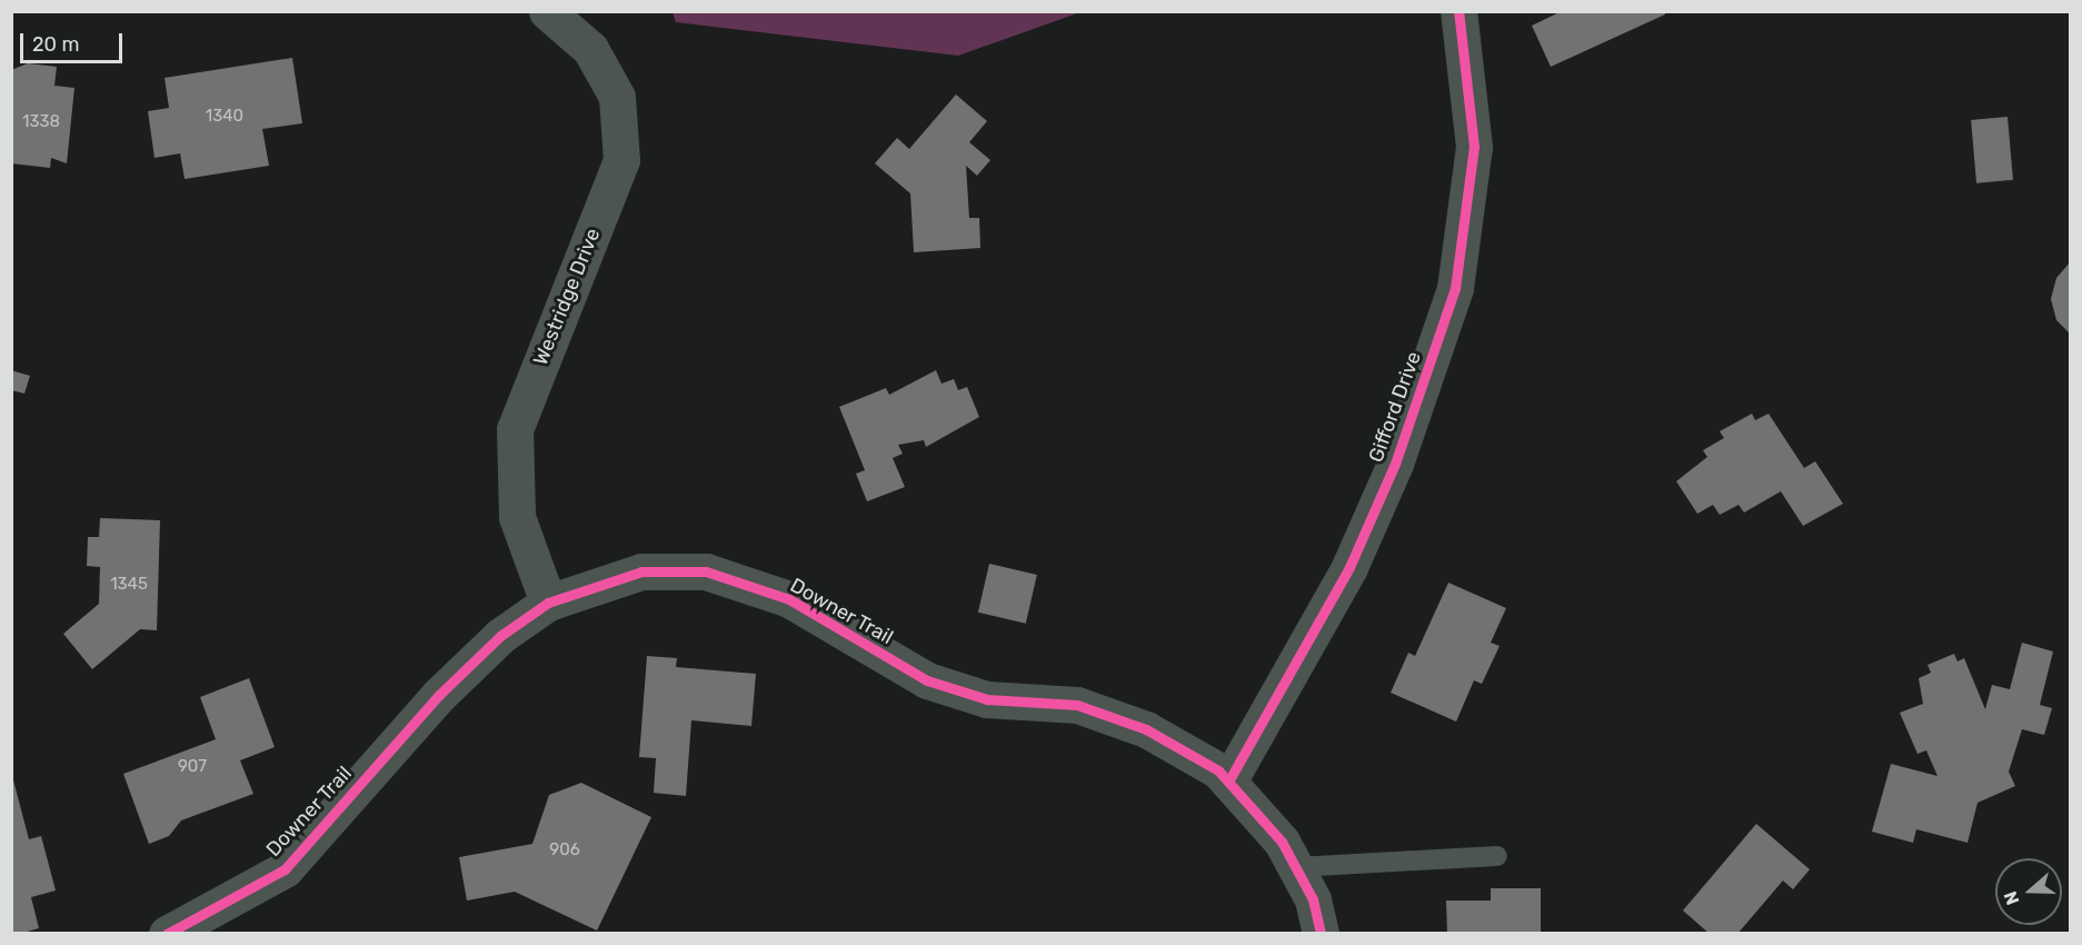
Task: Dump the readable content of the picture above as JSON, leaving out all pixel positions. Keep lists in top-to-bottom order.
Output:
{
  "streets": {
    "street": ["Westridge Drive", "Gifford Drive", "Downer Trail"]
  },
  "crossings": [
    ["Westridge Drive", "Downer Trail"],
    ["Gifford Drive", "Downer Trail"]
  ],
  "house_numbers": [
    "1340",
    "1338",
    "1345",
    "907",
    "906"
  ],
  "scale_bar": "20 m",
  "north": "left"
}
